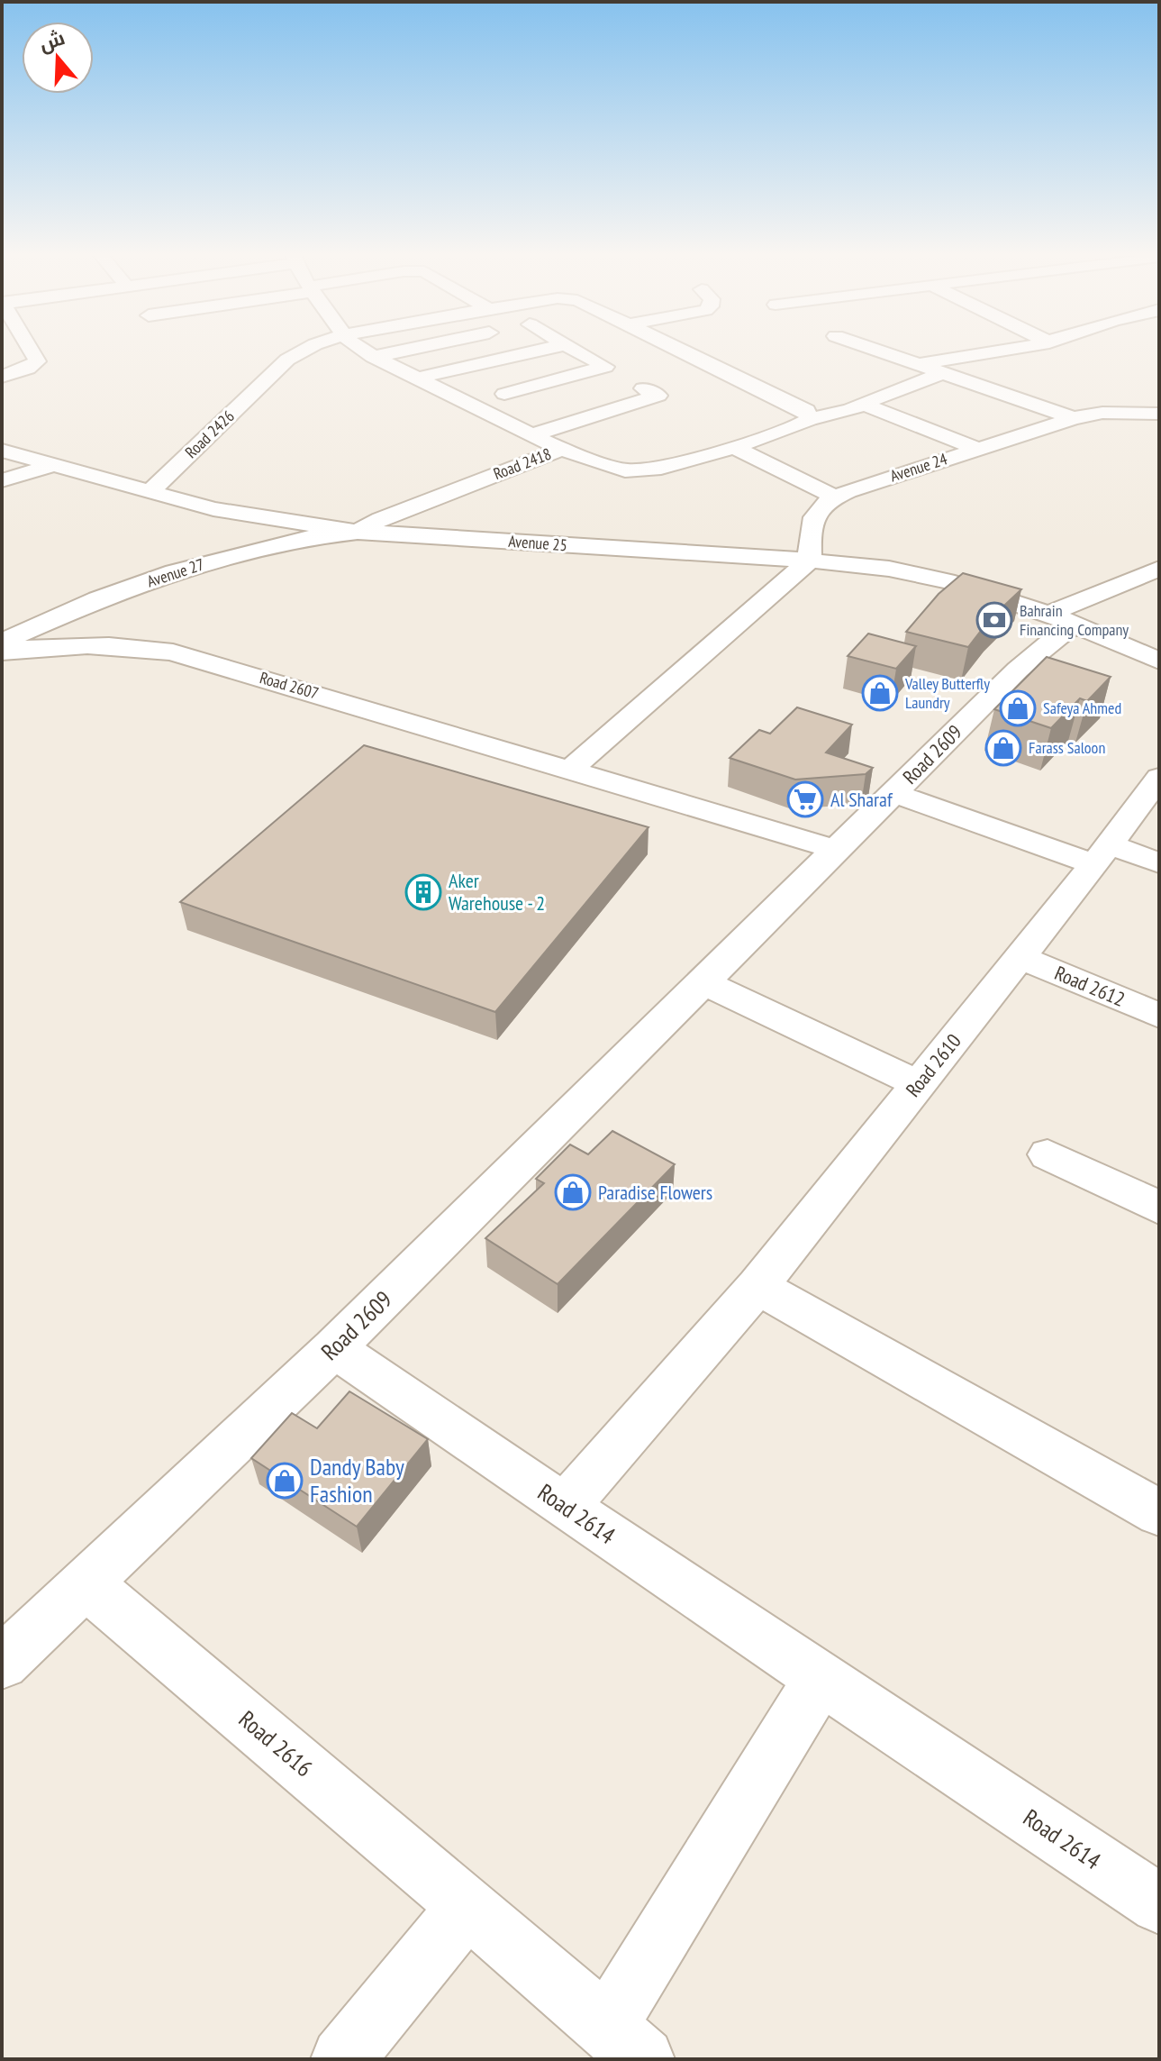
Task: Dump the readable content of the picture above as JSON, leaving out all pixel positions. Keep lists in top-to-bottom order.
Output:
{
  "streets": {
    "street": [
      "Road 2426",
      "Road 2418",
      "Avenue 24",
      "Avenue 25",
      "Avenue 27",
      "Road 2607",
      "Road 2609",
      "Road 2612",
      "Road 2610",
      "Road 2614",
      "Road 2616"
    ]
  },
  "crossings": [
    ["Road 2426", "Avenue 25"],
    ["Road 2418", "Avenue 24"],
    ["Road 2418", "Avenue 25"],
    ["Road 2418", "Avenue 27"],
    ["Avenue 25", "Avenue 27"],
    ["Avenue 25", "Road 2609"],
    ["Road 2607", "Road 2609"],
    ["Road 2609", "Road 2614"],
    ["Road 2609", "Road 2616"],
    ["Road 2612", "Road 2610"],
    ["Road 2610", "Road 2614"]
  ],
  "places": {
    "bank": ["Bahrain Financing Company"],
    "shop": [
      "Valley Butterfly Laundry",
      "Safeya Ahmed",
      "Farass Saloon",
      "Paradise Flowers",
      "Dandy Baby Fashion"
    ],
    "supermarket": ["Al Sharaf"],
    "building": ["Aker Warehouse - 2"]
  },
  "north": "top"
}
